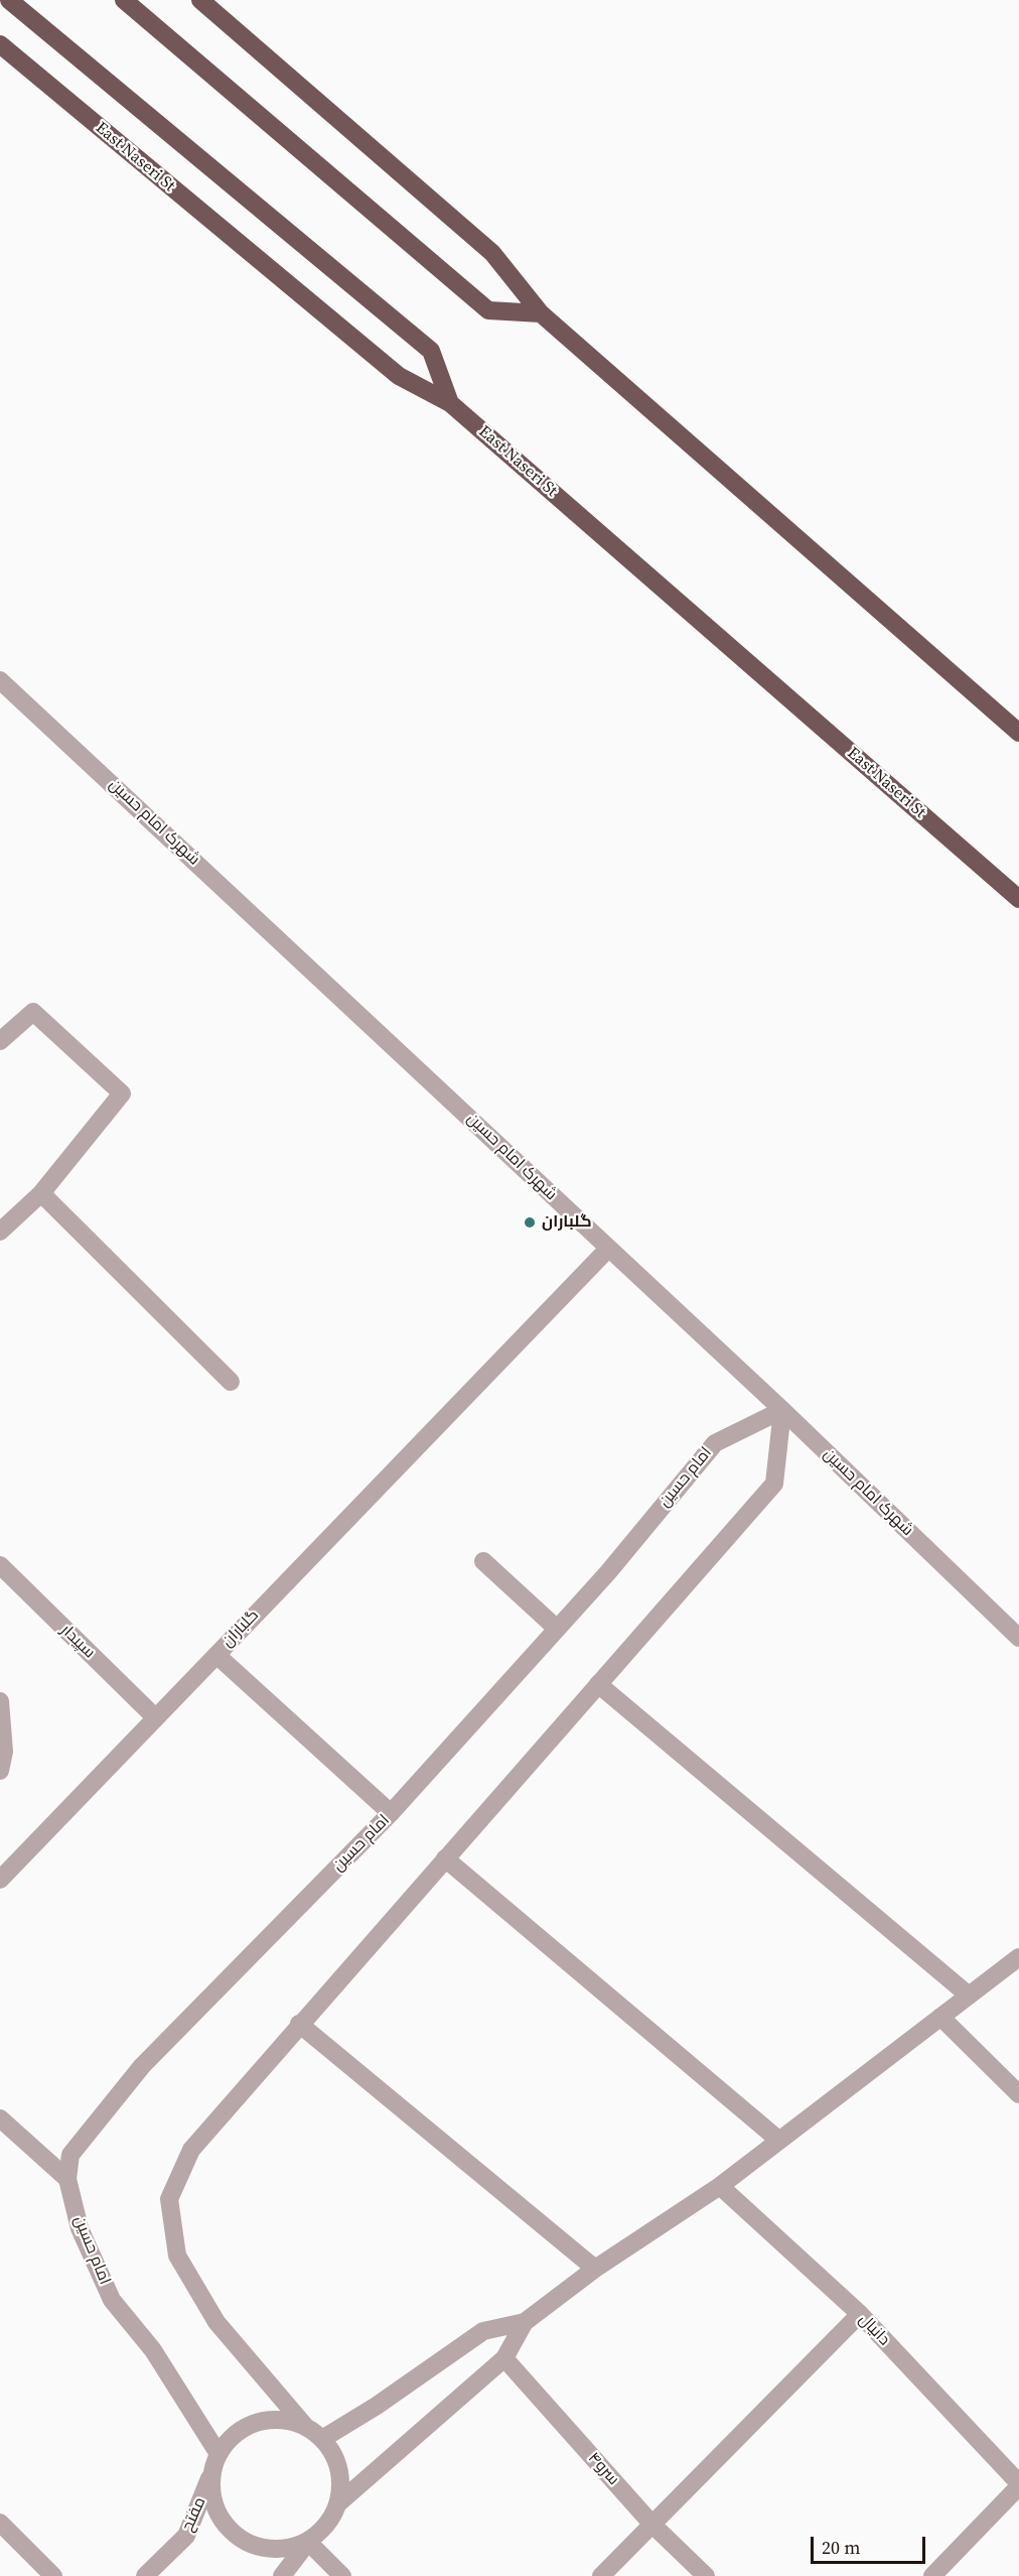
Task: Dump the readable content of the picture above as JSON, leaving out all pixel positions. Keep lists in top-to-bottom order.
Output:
{
  "streets": {
    "highway": ["East Naseri St"],
    "street": [
      "شهرک امام حسین",
      "امام حسین",
      "گلباران",
      "سپیدار",
      "دانیال",
      "سرو۴",
      "مفتح"
    ]
  },
  "crossings": [
    ["شهرک امام حسین", "امام حسین"],
    ["شهرک امام حسین", "گلباران"],
    ["امام حسین", "مفتح"],
    ["گلباران", "سپیدار"]
  ],
  "places": ["گلباران"],
  "scale_bar": "20 m"
}
